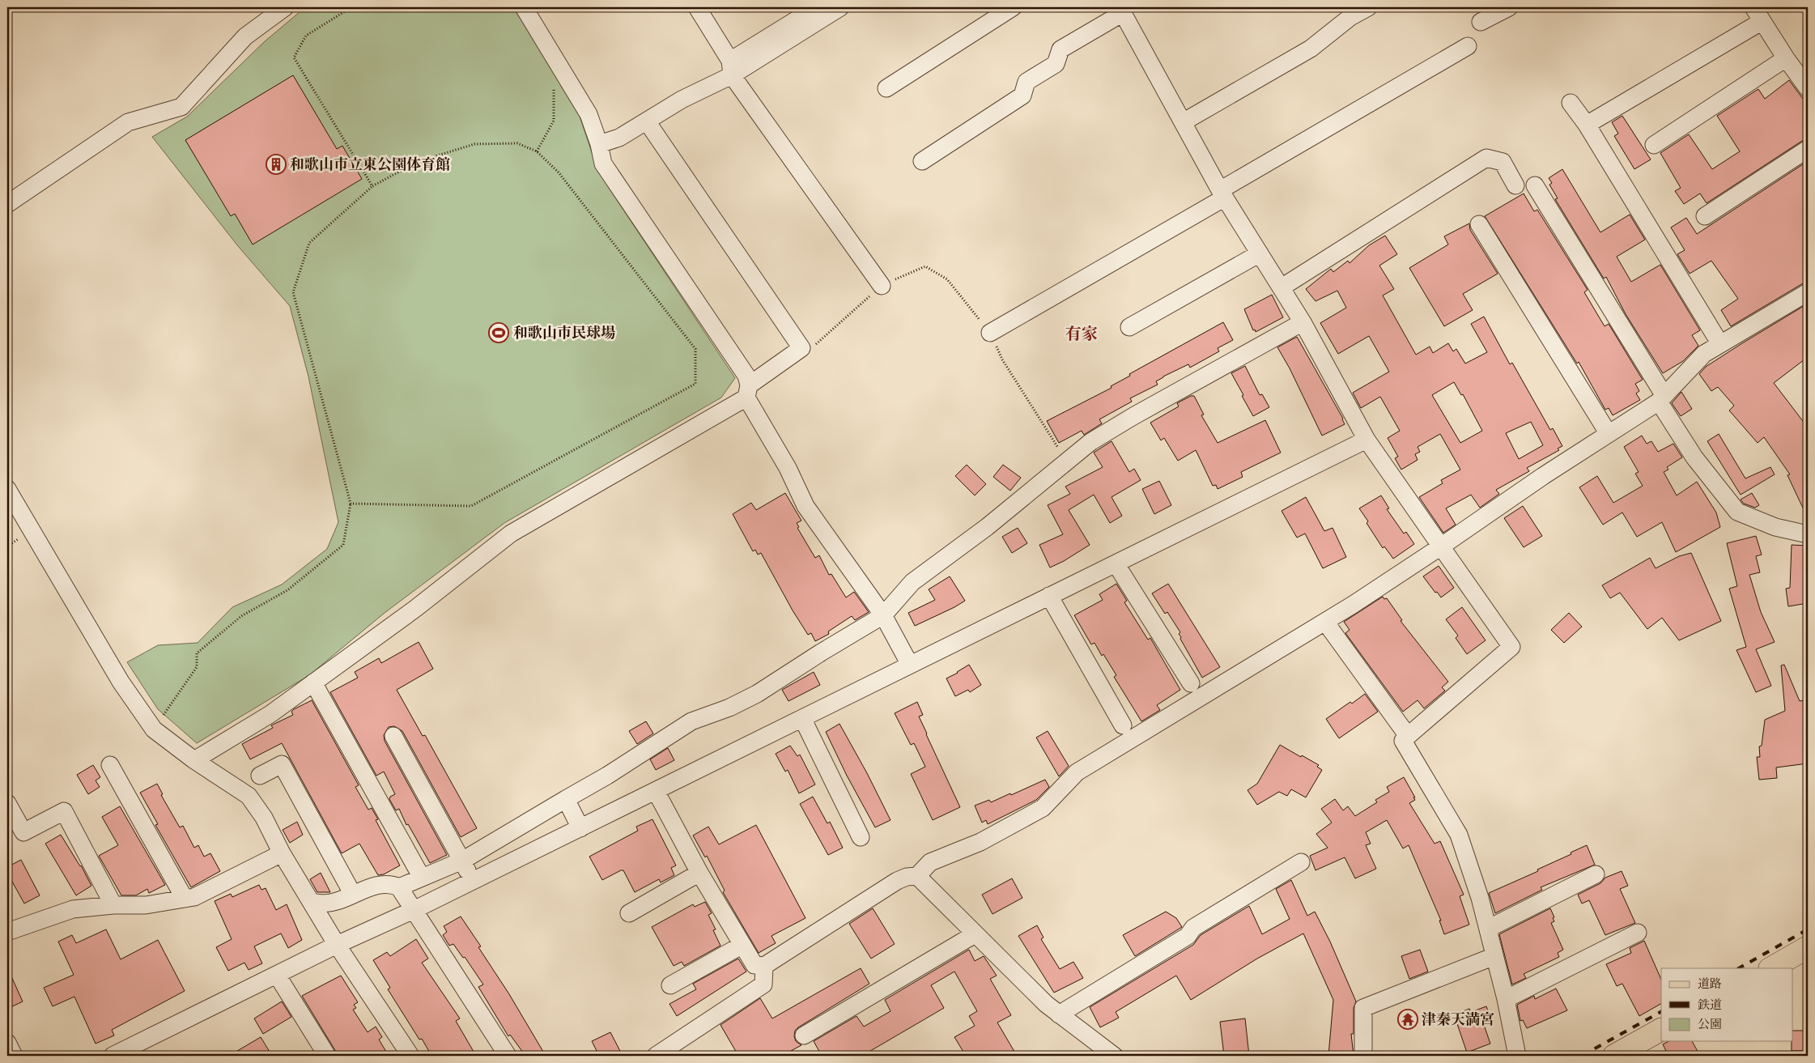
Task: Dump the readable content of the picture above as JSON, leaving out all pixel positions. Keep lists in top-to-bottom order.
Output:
{
  "districts": ["有家"],
  "places": {
    "building": ["和歌山市立東公園体育館"],
    "sports": ["和歌山市民球場"],
    "temple": ["津秦天満宮"]
  },
  "legend": ["道路", "鉄道", "公園"]
}
